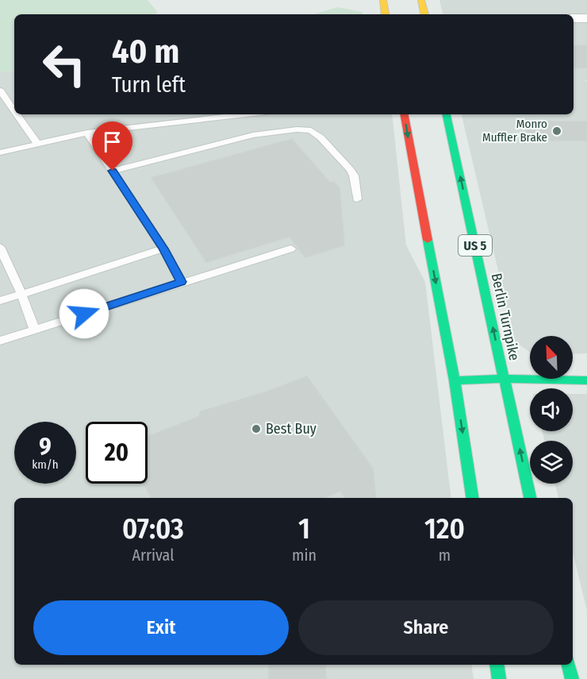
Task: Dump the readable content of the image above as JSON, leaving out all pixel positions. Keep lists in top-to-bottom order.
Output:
{
  "streets": {
    "main road": ["US 5", "Berlin Turnpike"]
  },
  "places": ["Monro Muffler Brake", "Best Buy"],
  "north": "top left",
  "page": {
    "turn": ["40 m", "Turn left"],
    "speed": "9 km/h",
    "limit": "20",
    "eta": [
      "07:03",
      "Arrival",
      "1",
      "min",
      "120",
      "m"
    ],
    "buttons": ["Exit", "Share"]
  }
}
